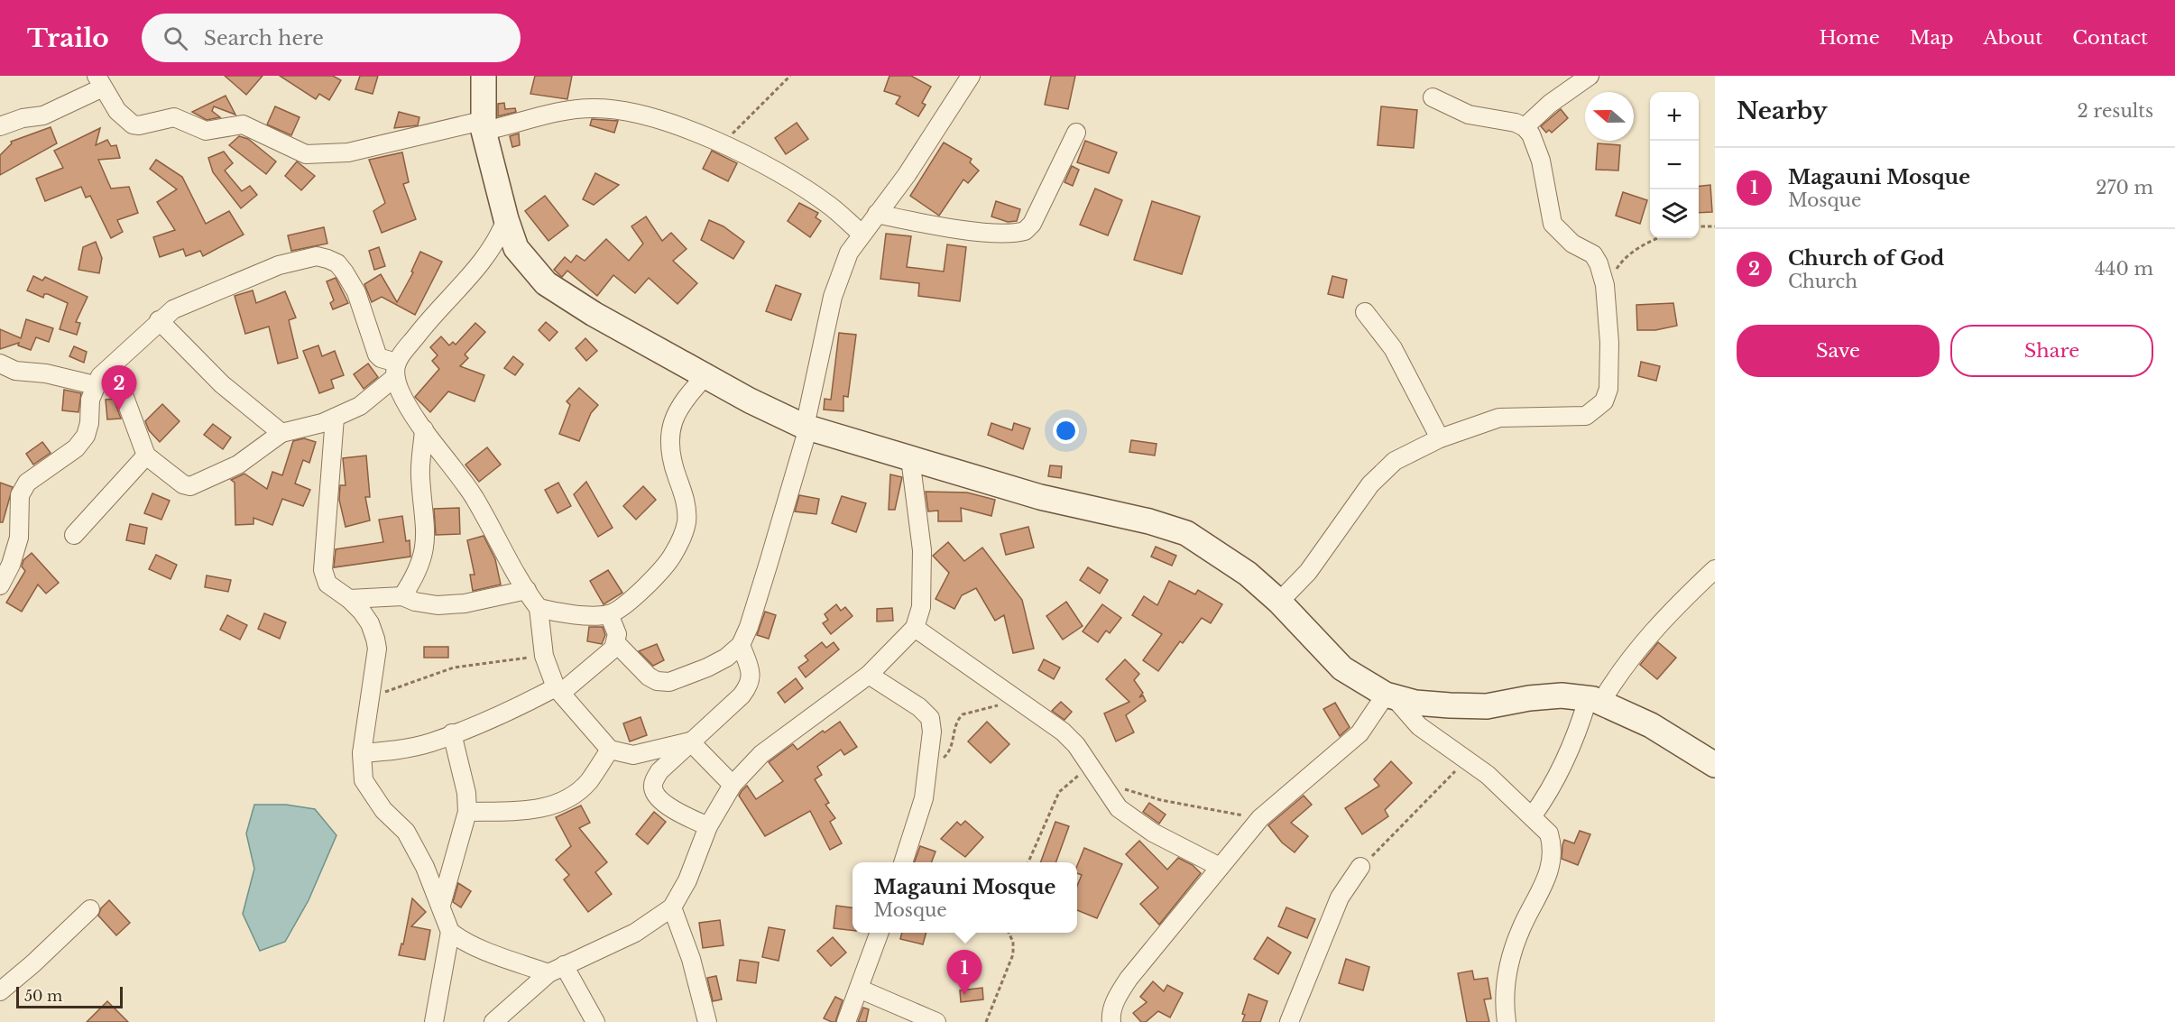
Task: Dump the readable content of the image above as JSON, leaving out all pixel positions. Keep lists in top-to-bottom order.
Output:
{
  "scale_bar": "50 m",
  "north": "left",
  "page": {
    "header": "Trailo",
    "search": "Search here",
    "nav": [
      "Home",
      "Map",
      "About",
      "Contact"
    ],
    "heading": ["Nearby", "2 results"],
    "map_buttons": ["+", "−"],
    "list": [
      {
        "mark": "1",
        "name": "Magauni Mosque",
        "note": "Mosque",
        "value": "270 m"
      },
      {
        "mark": "2",
        "name": "Church of God",
        "note": "Church",
        "value": "440 m"
      }
    ],
    "buttons": ["Save", "Share"],
    "pins": ["2", "1"],
    "popup": ["Magauni Mosque", "Mosque"],
    "scale": "50 m"
  }
}
